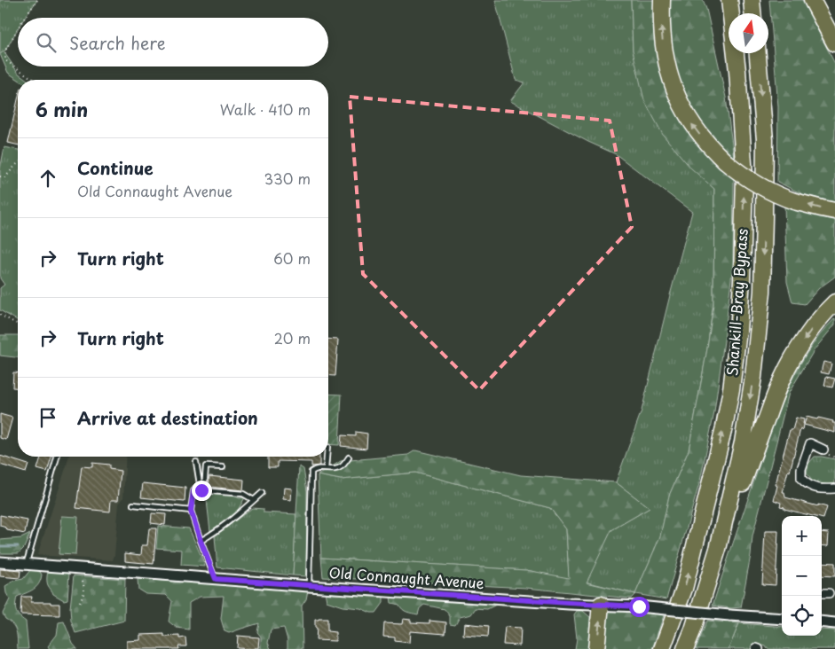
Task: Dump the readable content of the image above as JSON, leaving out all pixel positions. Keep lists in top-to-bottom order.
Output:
{
  "streets": {
    "highway": ["Shankill-Bray Bypass"],
    "street": ["Old Connaught Avenue"]
  },
  "north": "top",
  "page": {
    "search": "Search here",
    "heading": ["6 min", "Walk · 410 m"],
    "list": [
      ["Continue", "Old Connaught Avenue", "330 m"],
      ["Turn right", "60 m"],
      ["Turn right", "20 m"],
      "Arrive at destination"
    ],
    "map_buttons": ["+", "−"]
  }
}
